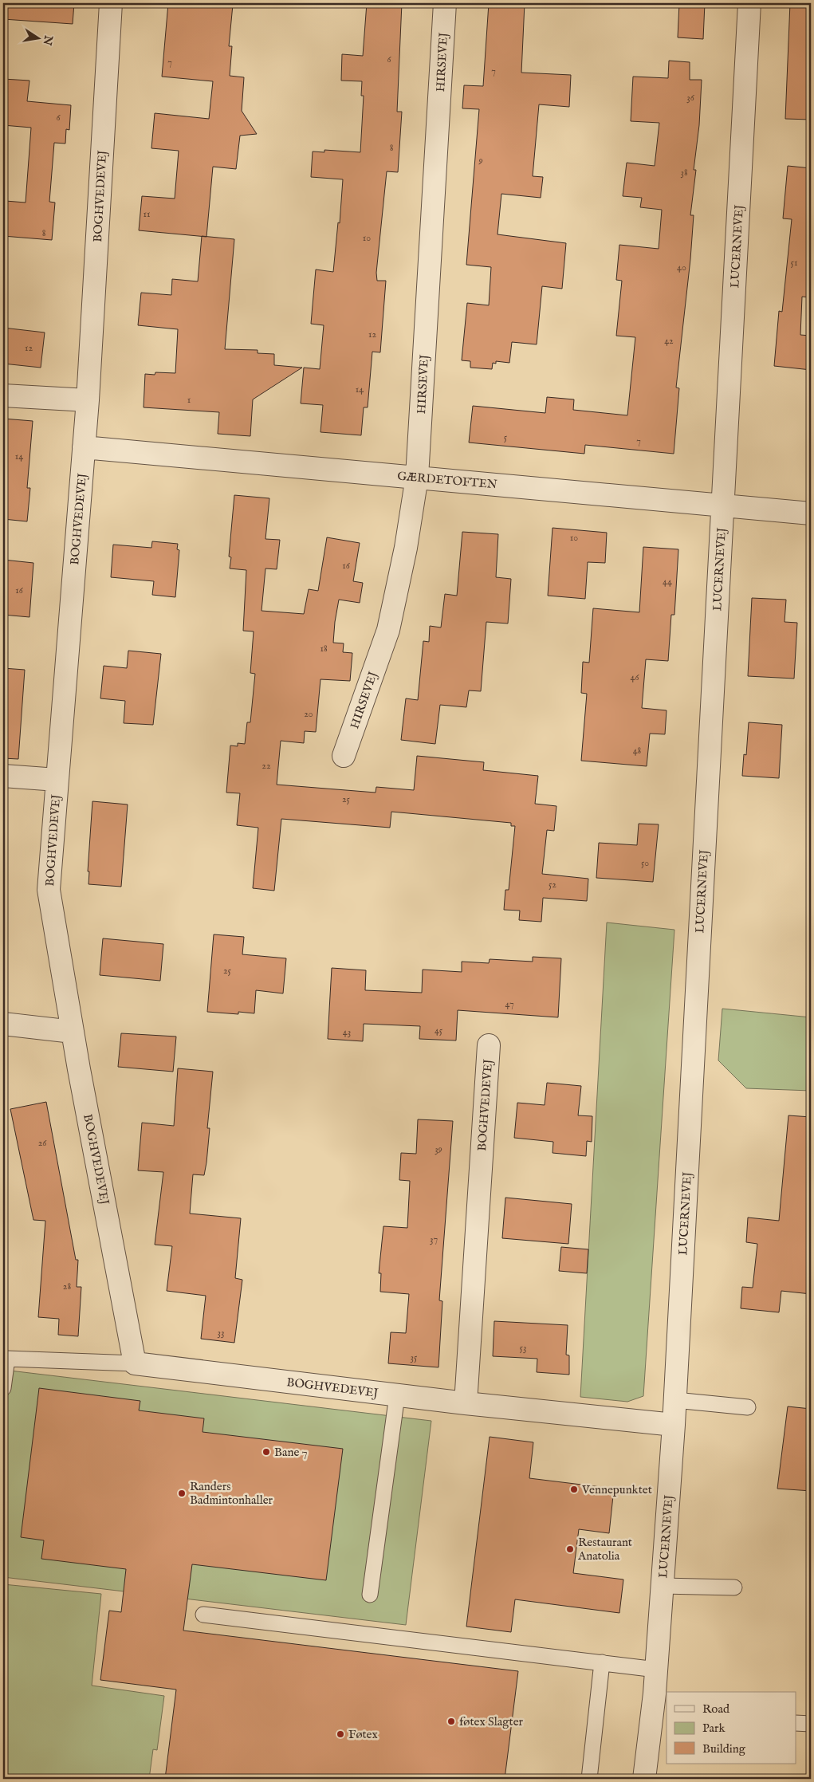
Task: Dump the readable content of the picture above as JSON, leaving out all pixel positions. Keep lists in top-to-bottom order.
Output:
{
  "streets": {
    "street": [
      "HIRSEVEJ",
      "BOGHVEDEVEJ",
      "LUCERNEVEJ",
      "GÆRDETOFTEN"
    ]
  },
  "crossings": [
    ["HIRSEVEJ", "GÆRDETOFTEN"],
    ["BOGHVEDEVEJ", "LUCERNEVEJ"],
    ["BOGHVEDEVEJ", "GÆRDETOFTEN"],
    ["LUCERNEVEJ", "GÆRDETOFTEN"]
  ],
  "places": [
    "Bane 7",
    "Vennepunktet",
    "Randers Badmintonhaller",
    "Restaurant Anatolia",
    "føtex Slagter",
    "Føtex"
  ],
  "house_numbers": [
    "6",
    "7",
    "7",
    "36",
    "6",
    "8",
    "9",
    "38",
    "11",
    "8",
    "10",
    "51",
    "40",
    "12",
    "42",
    "12",
    "14",
    "1",
    "5",
    "7",
    "14",
    "10",
    "16",
    "44",
    "16",
    "18",
    "46",
    "20",
    "48",
    "22",
    "25",
    "50",
    "52",
    "25",
    "47",
    "45",
    "43",
    "26",
    "39",
    "37",
    "28",
    "33",
    "53",
    "35"
  ],
  "legend": ["Road", "Park", "Building"],
  "north": "right"
}
